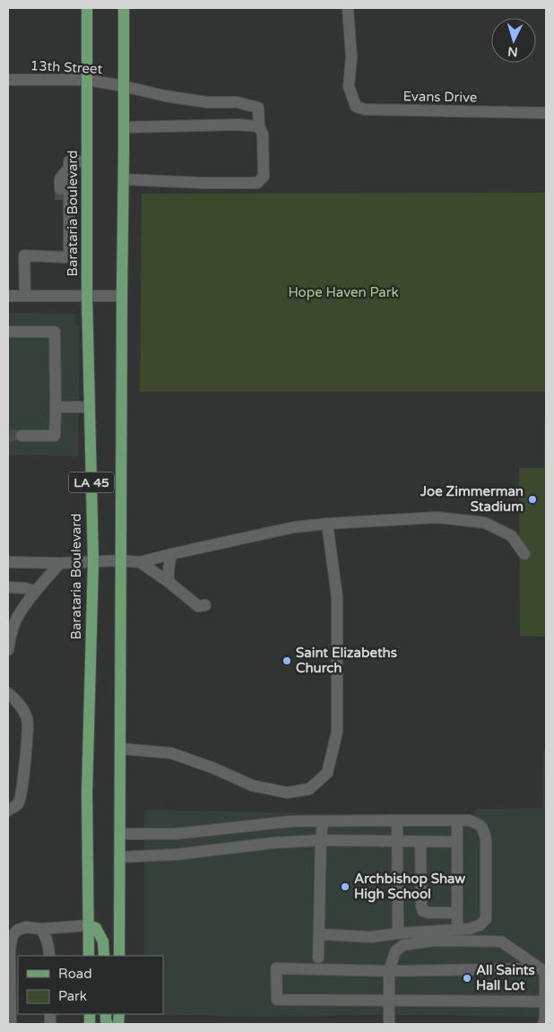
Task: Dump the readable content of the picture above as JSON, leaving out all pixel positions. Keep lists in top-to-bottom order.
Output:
{
  "streets": {
    "main road": ["Barataria Boulevard", "LA 45"],
    "street": ["13th Street", "Evans Drive"]
  },
  "crossings": [
    ["13th Street", "Barataria Boulevard"],
    ["13th Street", "LA 45"]
  ],
  "parks": ["Hope Haven Park"],
  "places": [
    "Joe Zimmerman Stadium",
    "Saint Elizabeths Church",
    "Archbishop Shaw High School",
    "All Saints Hall Lot"
  ],
  "legend": ["Road", "Park"],
  "north": "bottom"
}
